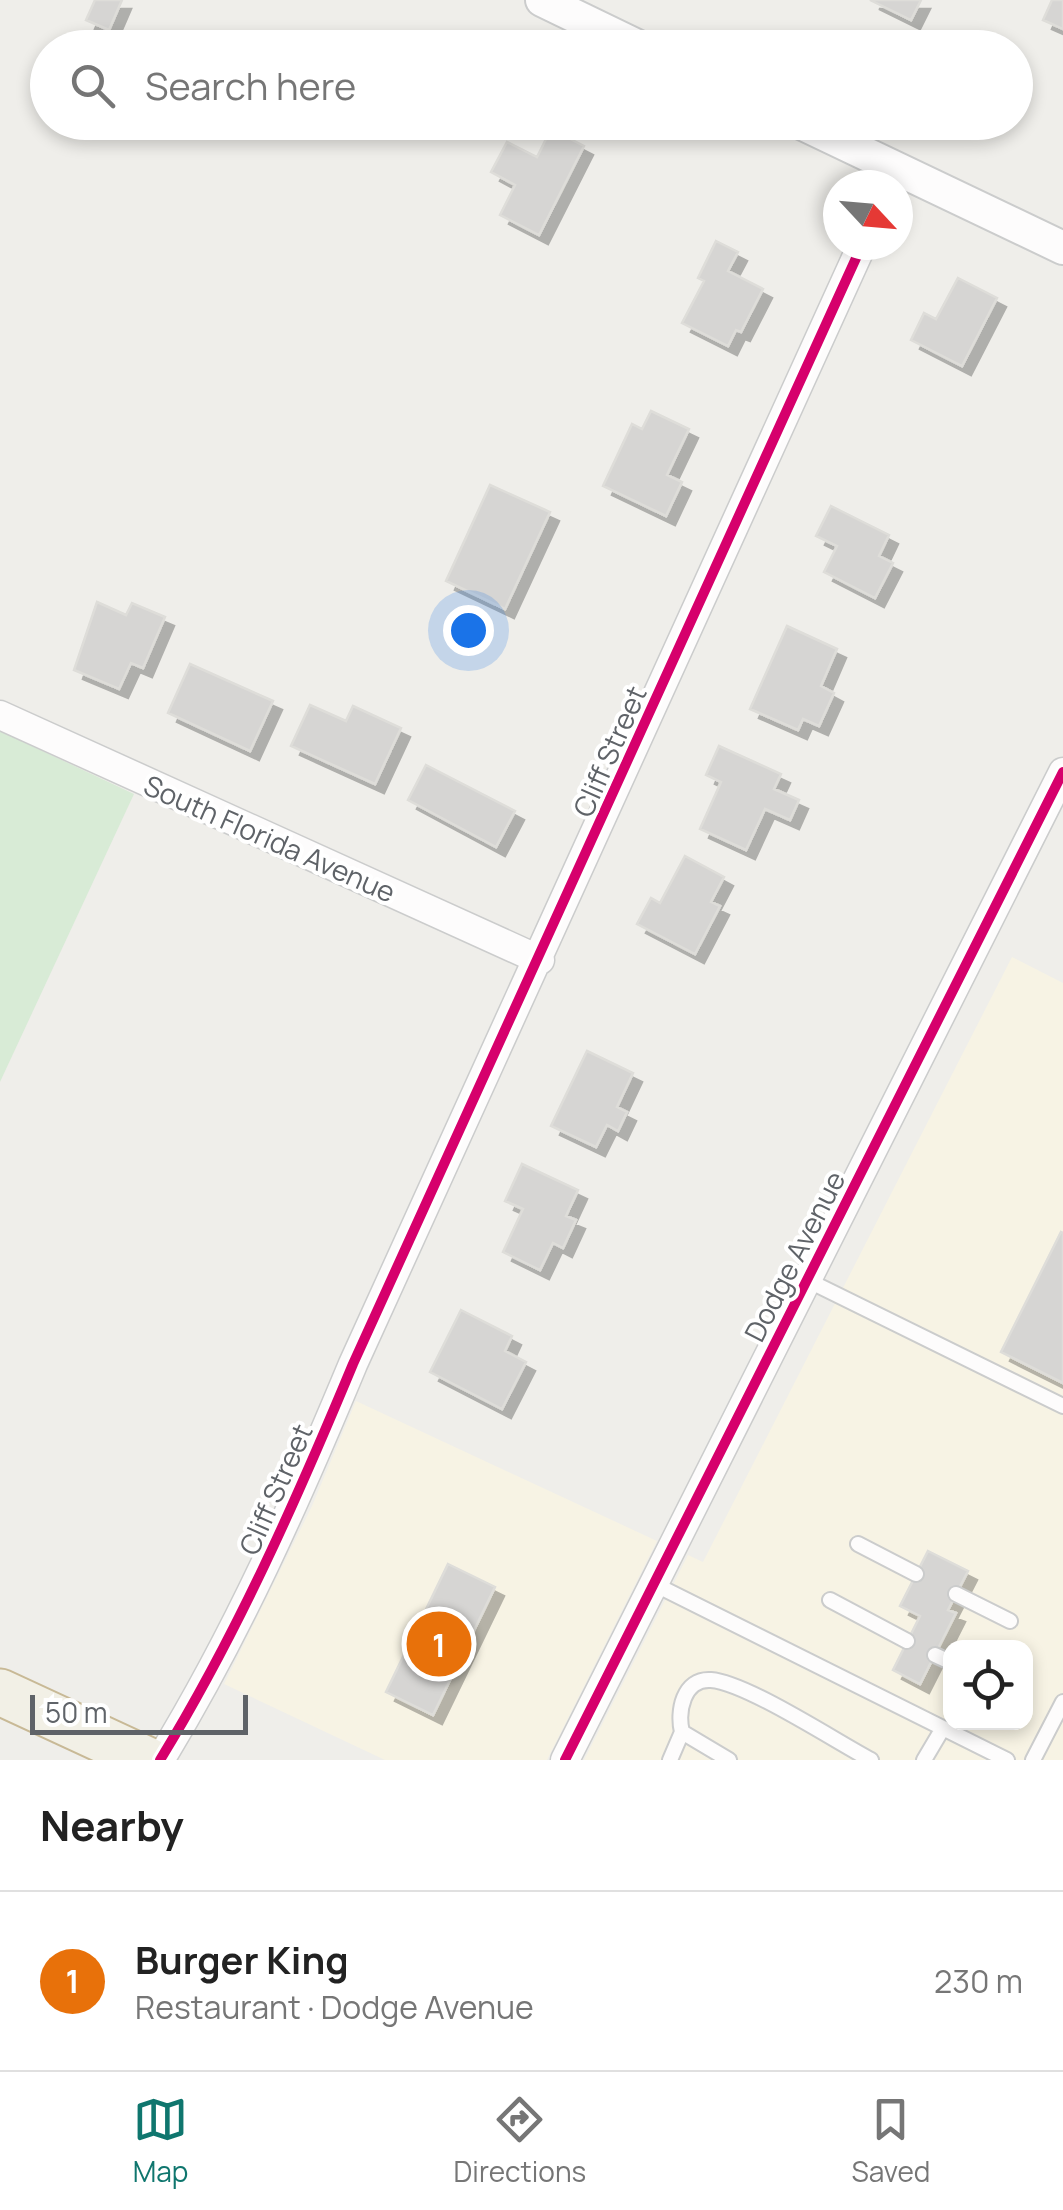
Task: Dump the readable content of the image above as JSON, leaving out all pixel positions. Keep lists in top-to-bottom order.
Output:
{
  "streets": {
    "street": ["Cliff Street", "South Florida Avenue", "Dodge Avenue"]
  },
  "crossings": [
    ["Cliff Street", "South Florida Avenue"]
  ],
  "scale_bar": "50 m",
  "north": "bottom right",
  "page": {
    "search": "Search here",
    "pins": "1",
    "scale": "50 m",
    "heading": "Nearby",
    "list": [
      {
        "mark": "1",
        "name": "Burger King",
        "note": "Restaurant · Dodge Avenue",
        "value": "230 m"
      }
    ],
    "nav": ["Map", "Directions", "Saved"]
  }
}
